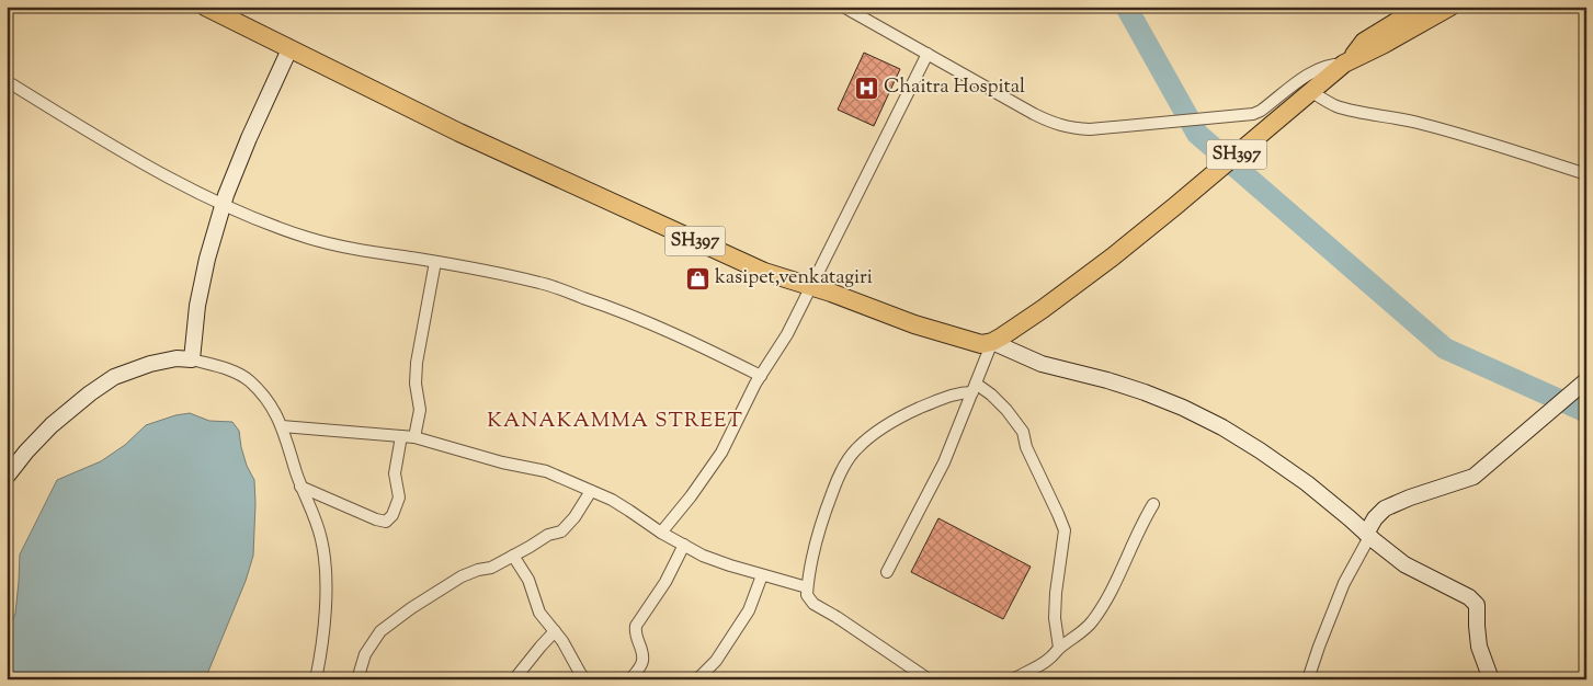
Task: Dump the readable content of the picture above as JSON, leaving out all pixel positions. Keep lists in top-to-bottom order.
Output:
{
  "streets": {
    "main road": ["SH397"]
  },
  "districts": ["KANAKAMMA STREET"],
  "places": {
    "hospital": ["Chaitra Hospital"],
    "shop": ["kasipet,venkatagiri"]
  }
}
